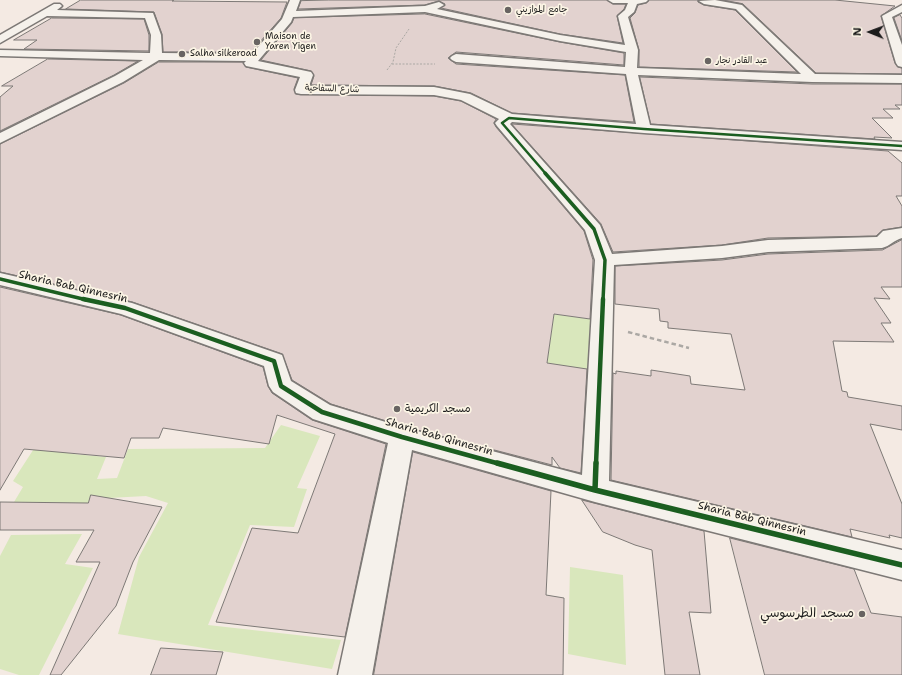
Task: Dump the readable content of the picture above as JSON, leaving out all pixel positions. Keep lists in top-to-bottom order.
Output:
{
  "streets": {
    "street": ["شارع السفاحية", "Sharia Bab Qinnesrin"]
  },
  "places": [
    "جامع الموازيني",
    "Maison de Yaren Yigen",
    "Salha silkeroad",
    "عبد القادر نجار",
    "مسجد الكريمية",
    "مسجد الطرسوسي"
  ],
  "north": "left"
}
